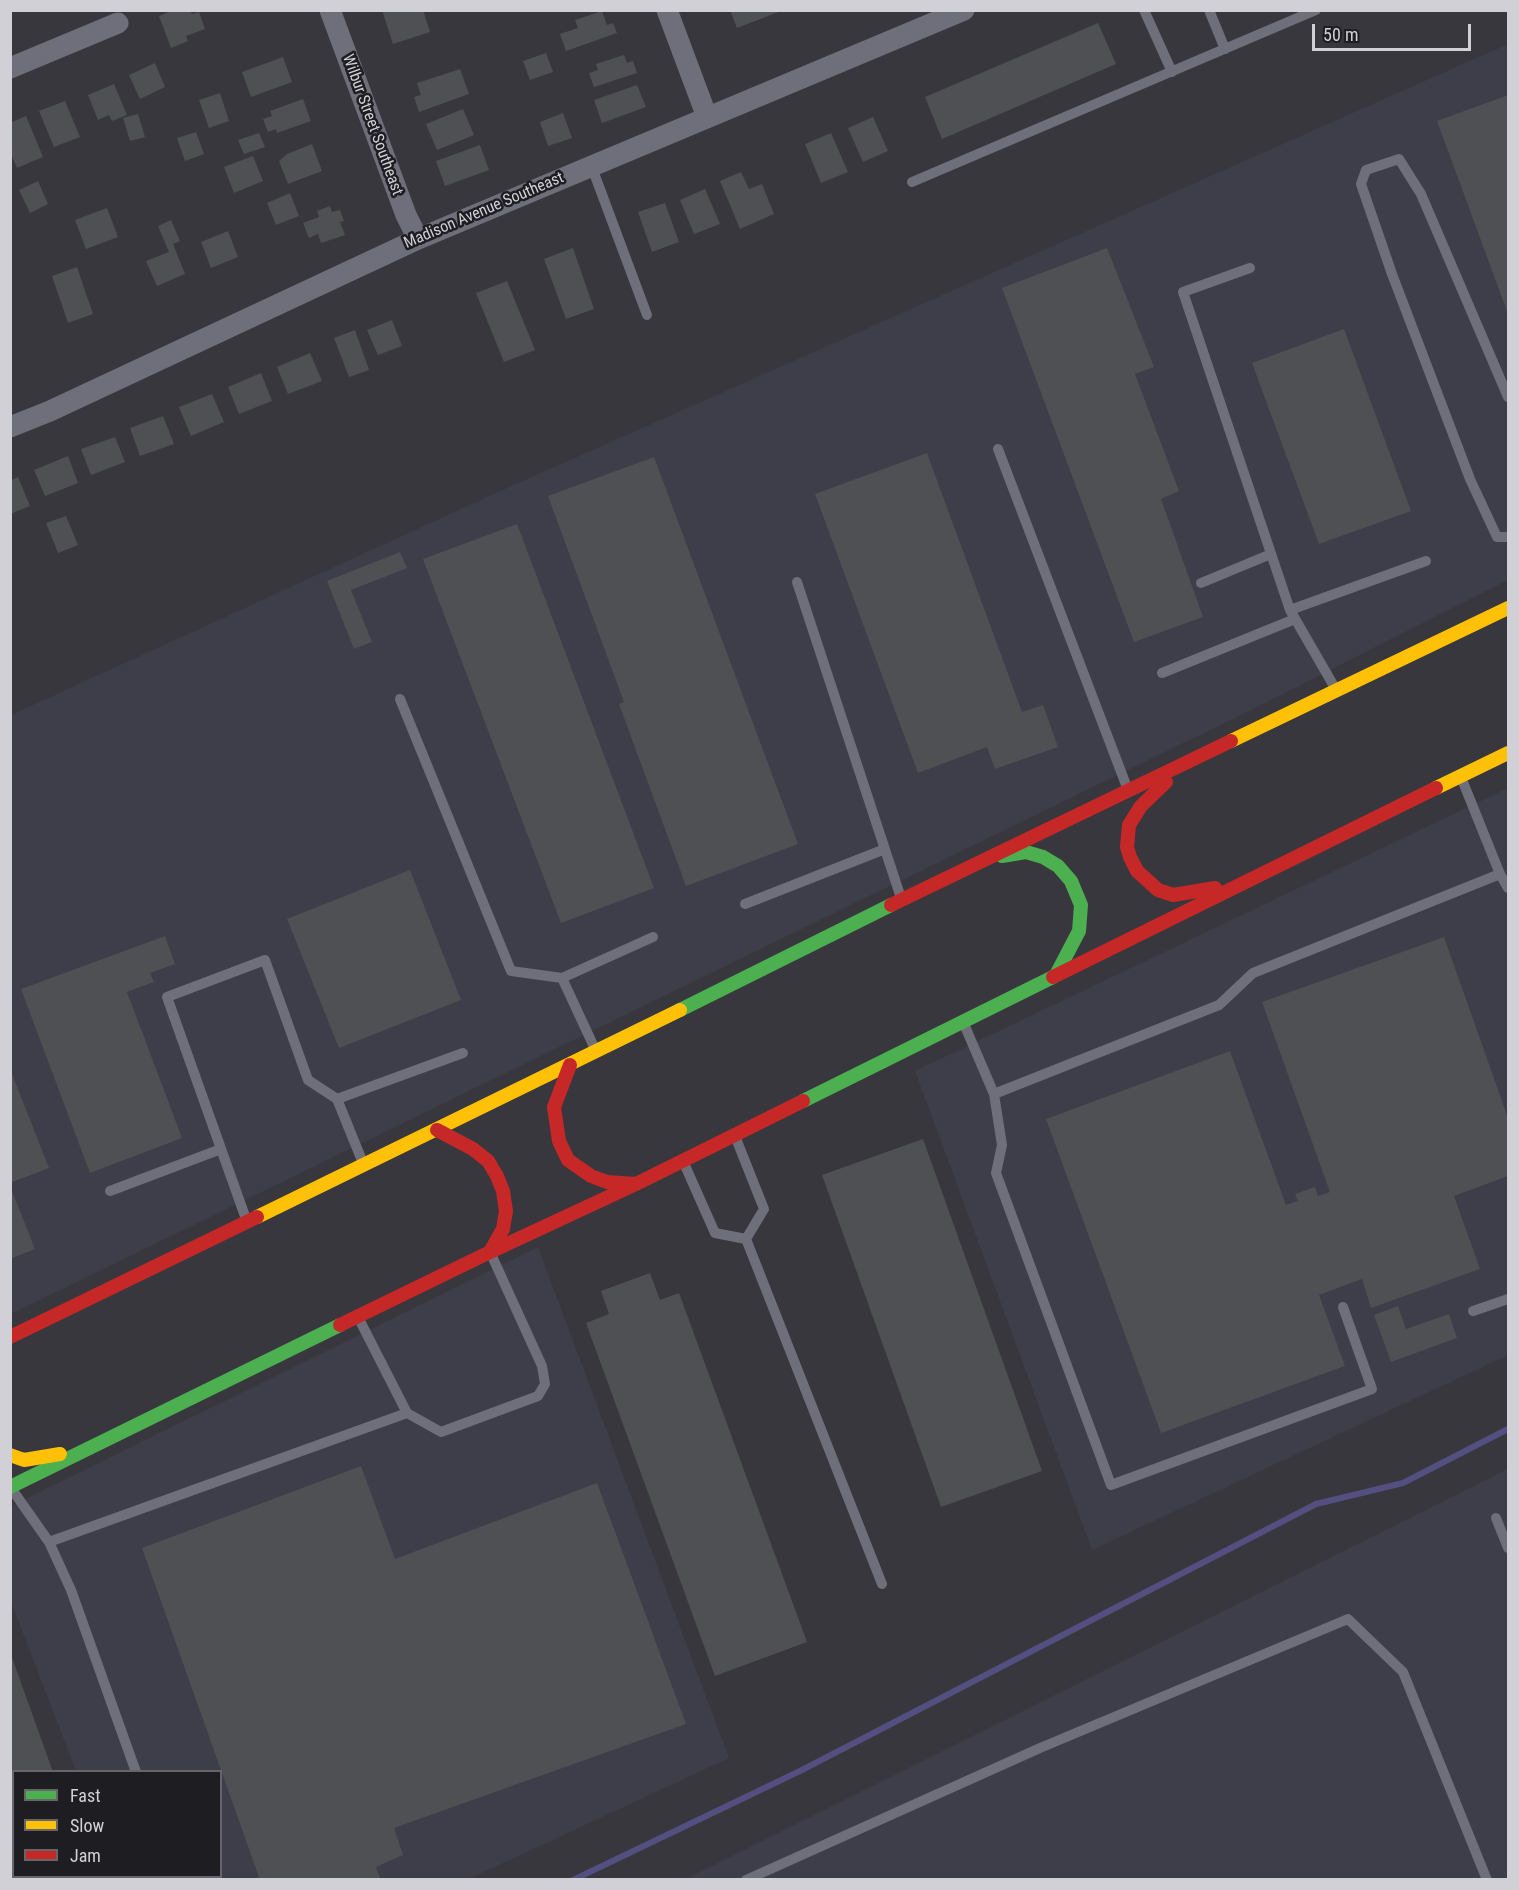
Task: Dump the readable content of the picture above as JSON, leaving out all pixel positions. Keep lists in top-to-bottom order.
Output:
{
  "streets": {
    "street": ["Wilbur Street Southeast", "Madison Avenue Southeast"]
  },
  "crossings": [
    ["Wilbur Street Southeast", "Madison Avenue Southeast"]
  ],
  "legend": ["Fast", "Slow", "Jam"],
  "scale_bar": "50 m"
}
